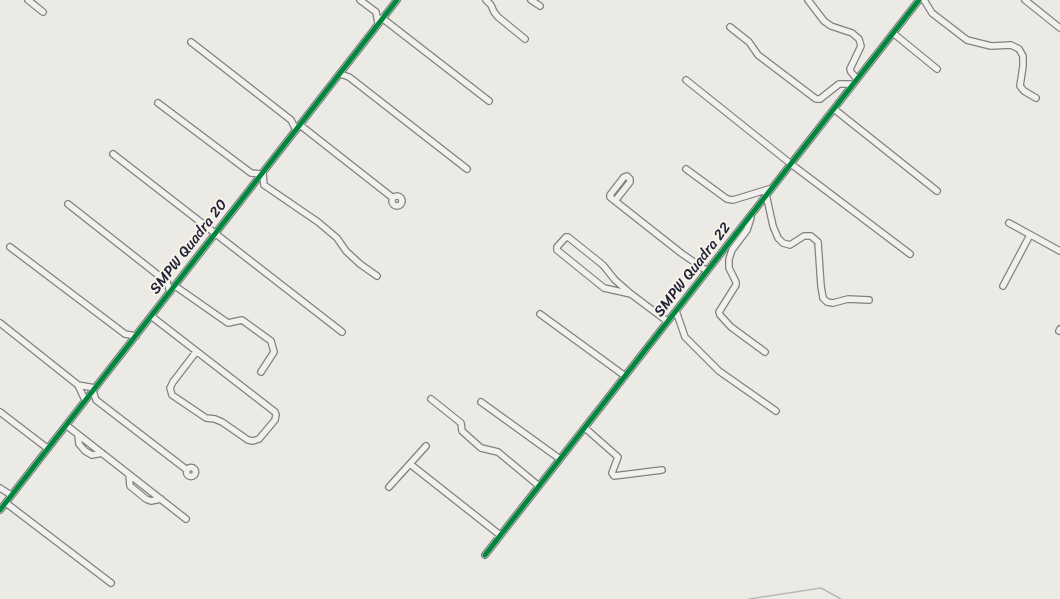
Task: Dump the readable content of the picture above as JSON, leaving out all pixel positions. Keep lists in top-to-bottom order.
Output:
{
  "streets": {
    "street": ["SMPW Quadra 20", "SMPW Quadra 22"]
  }
}
